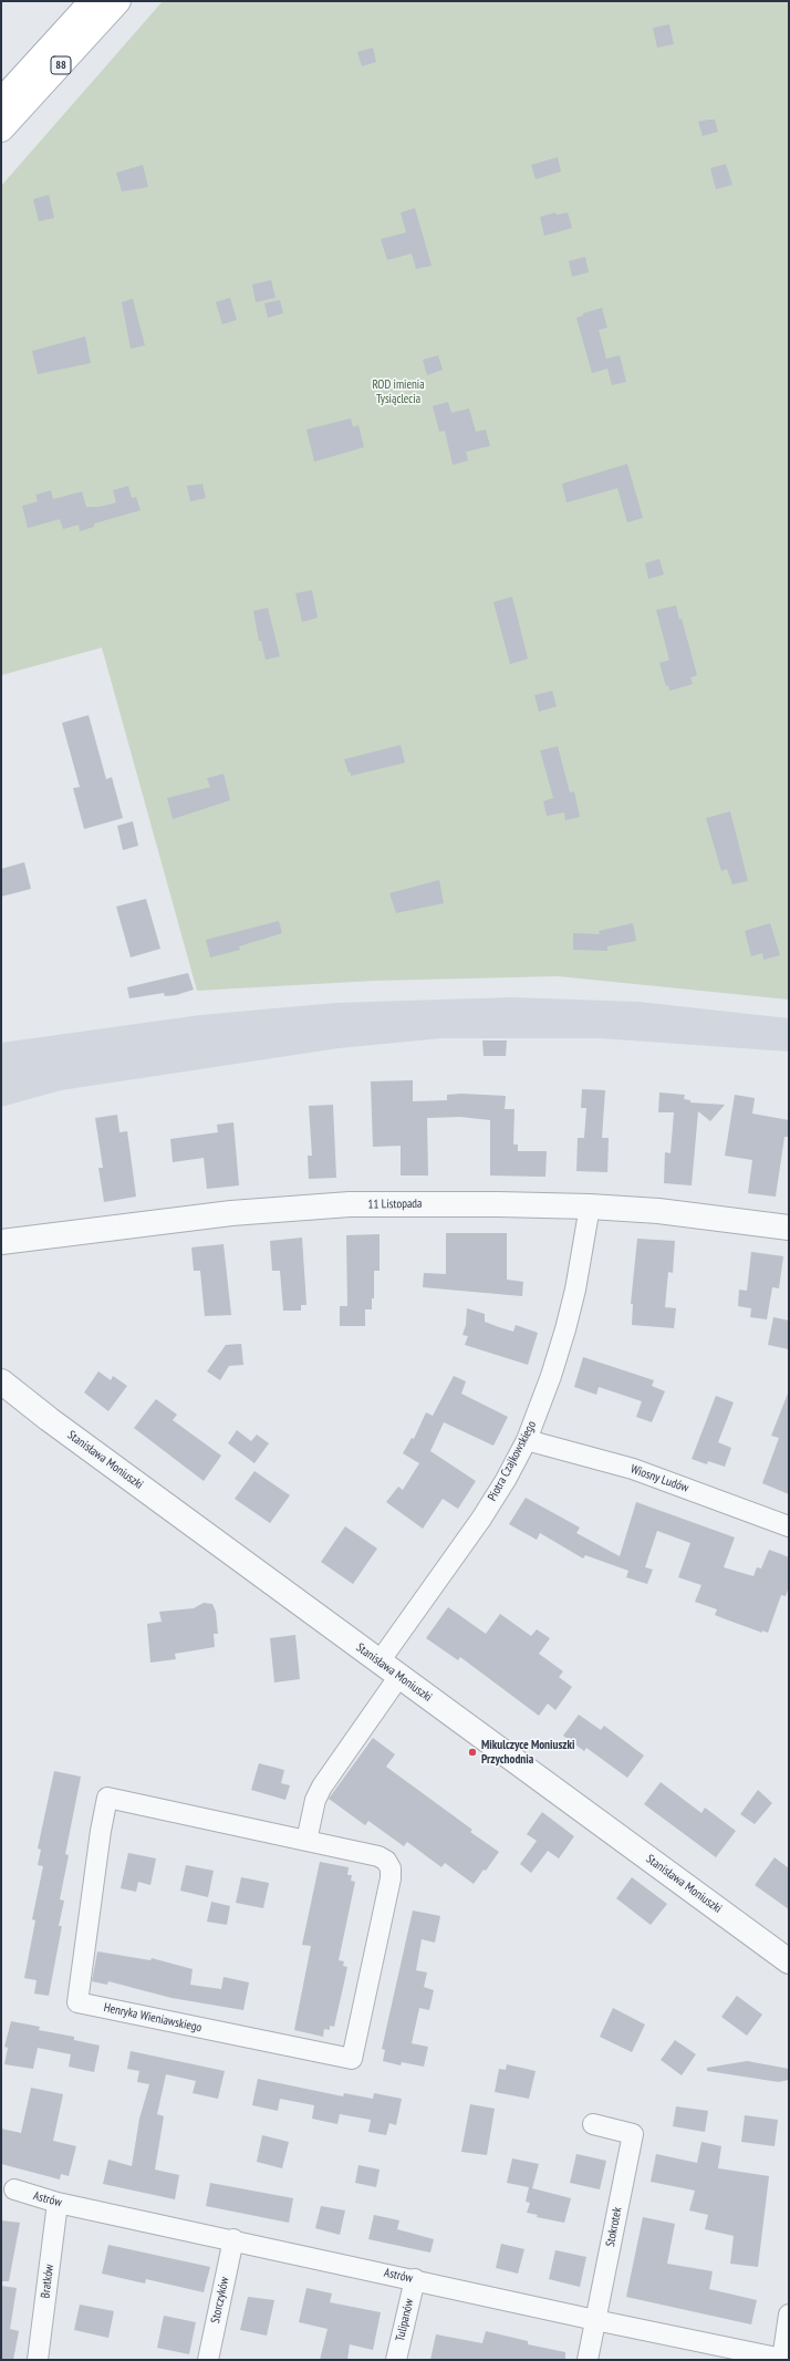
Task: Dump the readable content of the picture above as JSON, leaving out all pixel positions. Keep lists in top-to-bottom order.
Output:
{
  "streets": {
    "main road": ["88"],
    "street": [
      "11 Listopada",
      "Stanisława Moniuszki",
      "Piotra Czajkowskiego",
      "Wiosny Ludów",
      "Henryka Wieniawskiego",
      "Astrów",
      "Stokrotek",
      "Bratków",
      "Storczyków",
      "Tulipanów"
    ]
  },
  "crossings": [
    ["11 Listopada", "Piotra Czajkowskiego"],
    ["Stanisława Moniuszki", "Piotra Czajkowskiego"],
    ["Piotra Czajkowskiego", "Wiosny Ludów"],
    ["Astrów", "Stokrotek"],
    ["Astrów", "Bratków"],
    ["Astrów", "Storczyków"],
    ["Astrów", "Tulipanów"]
  ],
  "parks": ["ROD imienia Tysiąclecia"],
  "places": ["Mikulczyce Moniuszki Przychodnia"]
}
